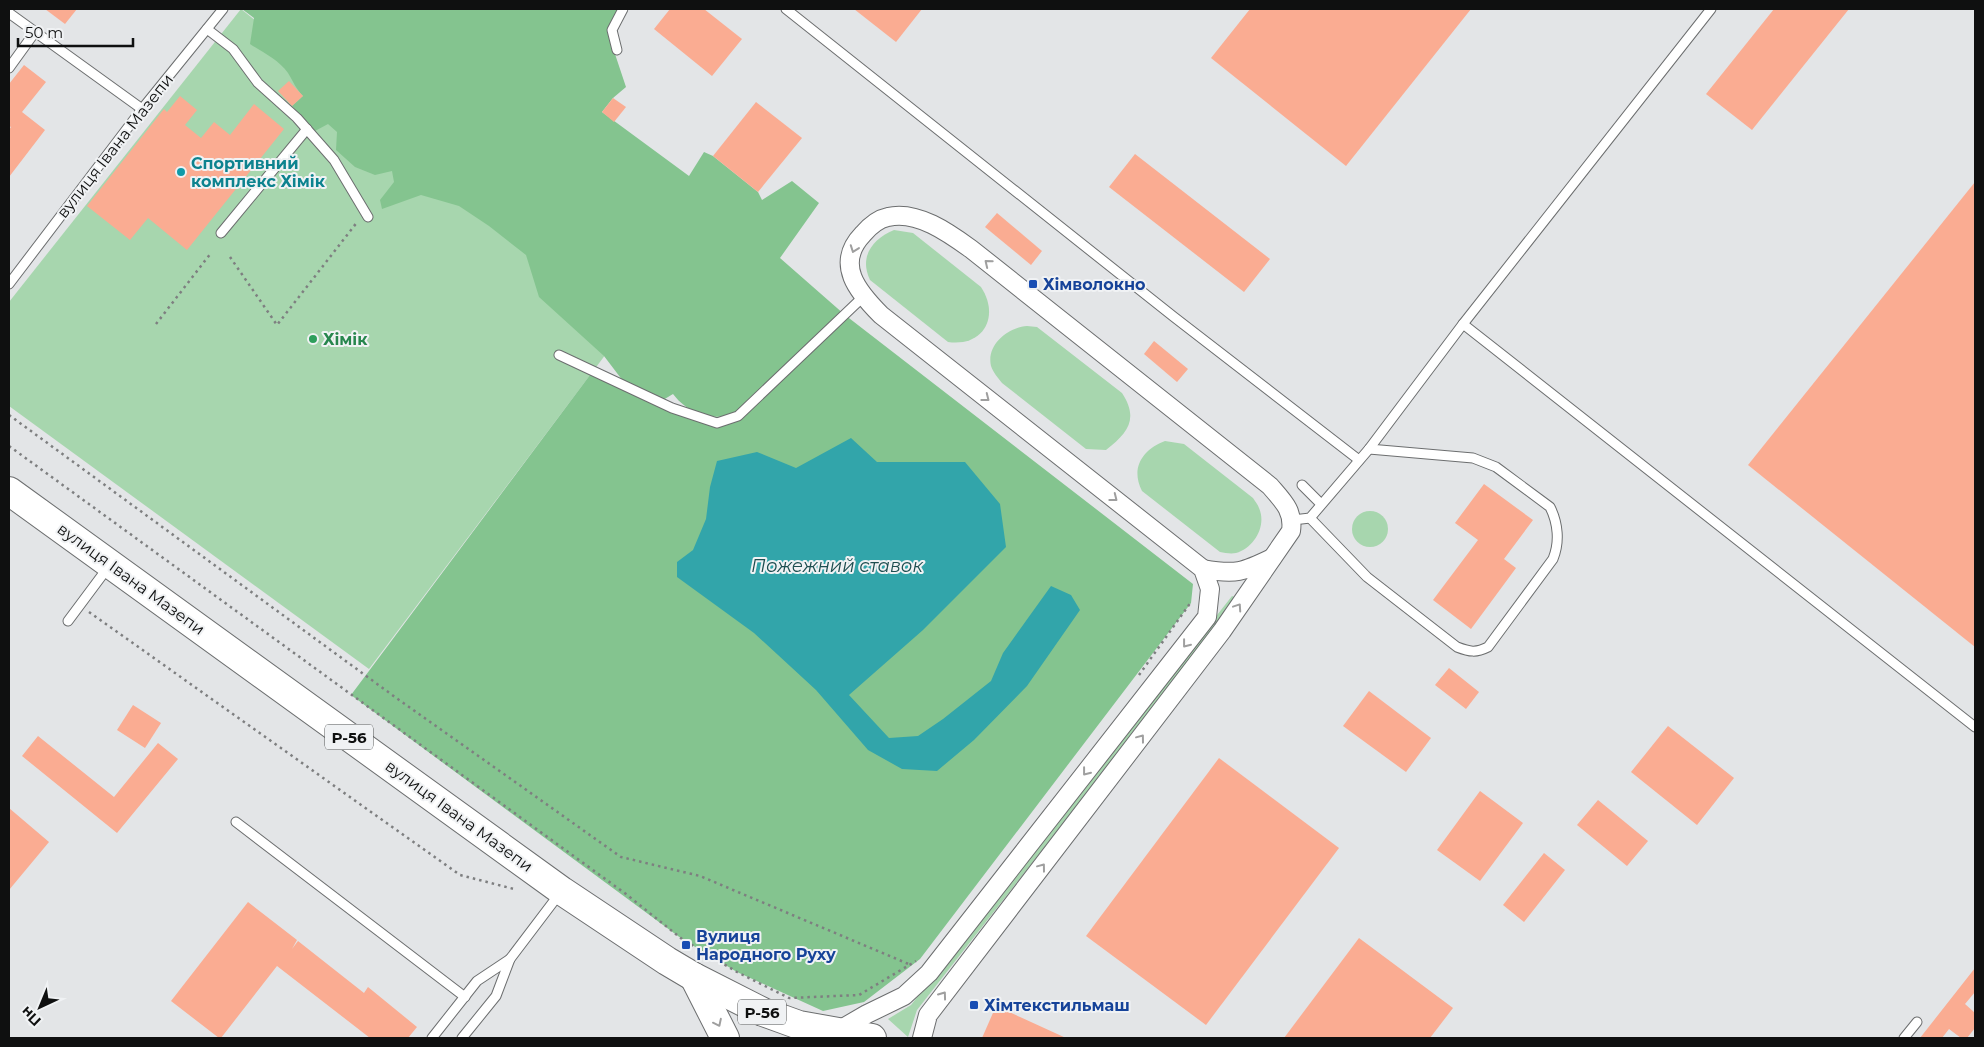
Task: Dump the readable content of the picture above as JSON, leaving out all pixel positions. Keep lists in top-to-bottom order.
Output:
{
  "streets": {
    "main road": ["вулиця Івана Мазепи", "Р-56"]
  },
  "crossings": [
    ["вулиця Івана Мазепи", "Р-56"]
  ],
  "water": ["Пожежний ставок"],
  "places": {
    "other": ["Спортивний комплекс Хімік", "Хімік"],
    "transit": ["Хімволокно", "Вулиця Народного Руху", "Хімтекстильмаш"]
  },
  "scale_bar": "50 m",
  "north": "bottom left"
}
